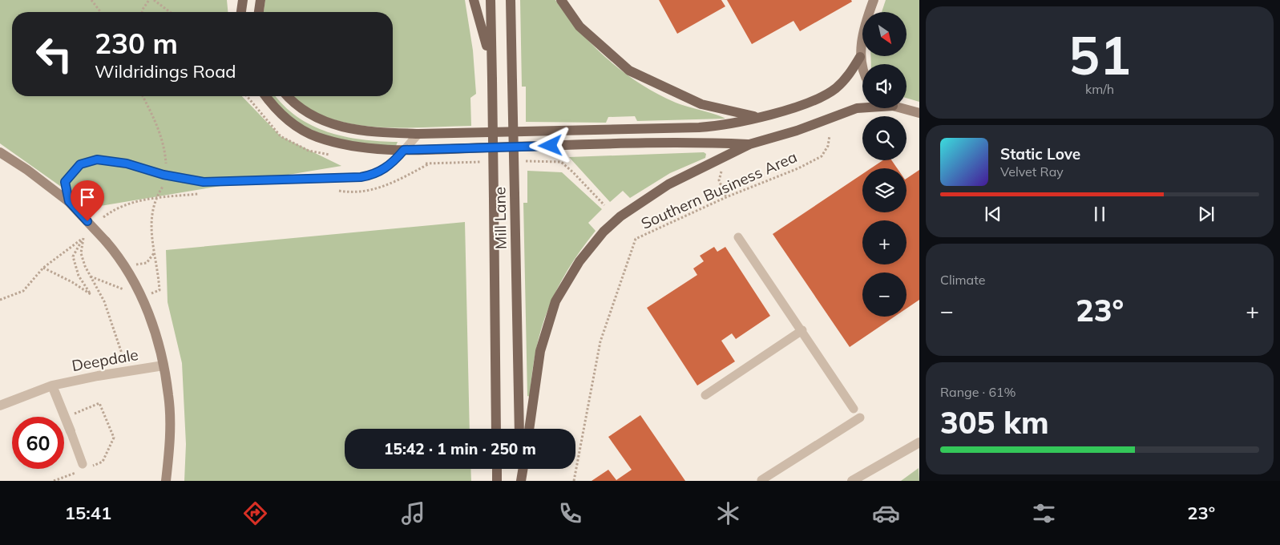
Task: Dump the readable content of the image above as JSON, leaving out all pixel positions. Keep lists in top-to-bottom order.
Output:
{
  "streets": {
    "main road": ["Mill Lane"],
    "street": ["Deepdale"],
    "path": ["Southern Business Area"]
  },
  "north": "bottom right",
  "page": {
    "tile": [
      ["51", "km/h"],
      "Climate",
      ["Range · 61%", "305 km"]
    ],
    "map_buttons": ["+", "−"],
    "turn": ["230 m", "Wildridings Road"],
    "song": ["Static Love", "Velvet Ray"],
    "heat": ["−", "23°", "+"],
    "limit": "60",
    "trip": "15:42 · 1 min · 250 m",
    "tabs": ["15:41", "23°"]
  }
}
